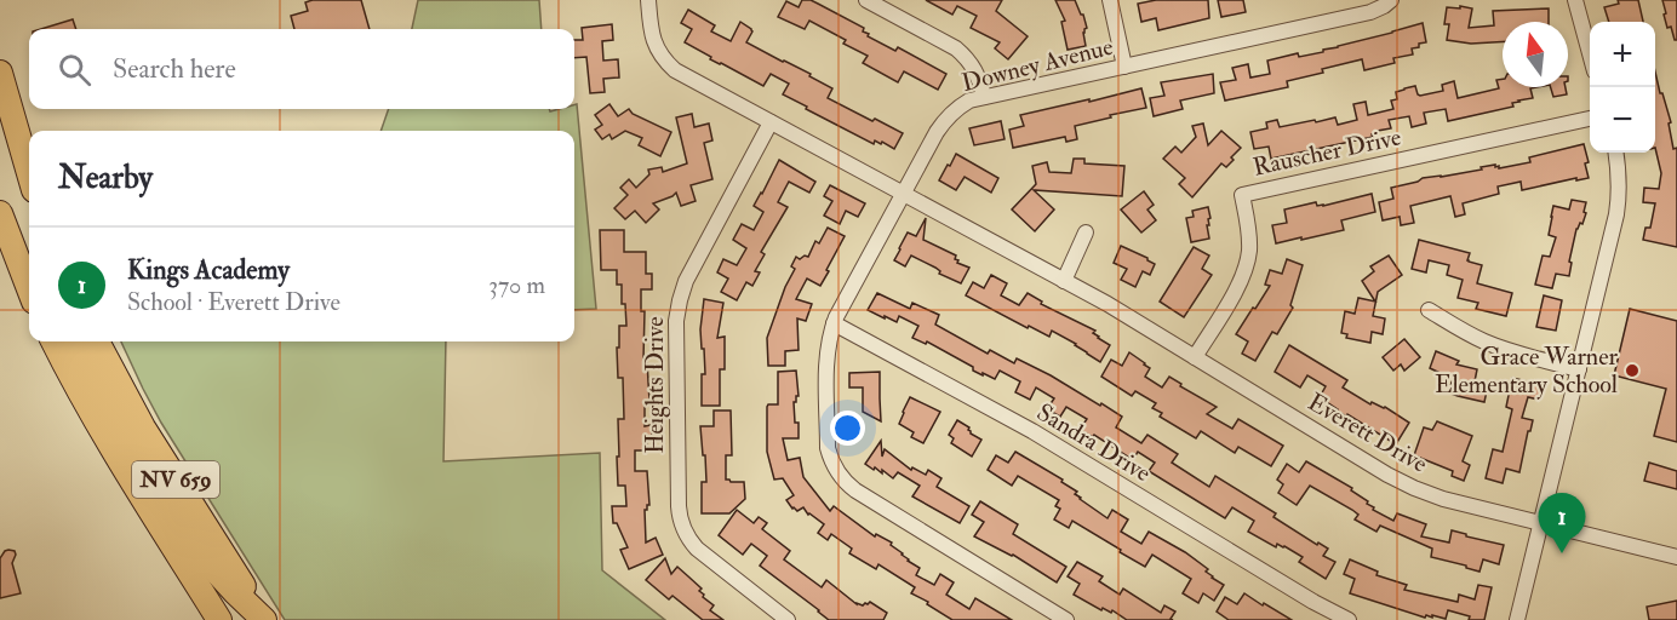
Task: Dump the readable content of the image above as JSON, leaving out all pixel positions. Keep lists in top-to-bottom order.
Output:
{
  "streets": {
    "main road": ["NV 659"],
    "street": [
      "Downey Avenue",
      "Rauscher Drive",
      "Heights Drive",
      "Everett Drive",
      "Sandra Drive"
    ]
  },
  "crossings": [
    ["Downey Avenue", "Everett Drive"],
    ["Downey Avenue", "Sandra Drive"],
    ["Rauscher Drive", "Everett Drive"],
    ["Heights Drive", "Everett Drive"]
  ],
  "places": ["Grace Warner Elementary School"],
  "north": "top",
  "page": {
    "map_buttons": ["+", "−"],
    "search": "Search here",
    "heading": "Nearby",
    "list": [
      {
        "mark": "1",
        "name": "Kings Academy",
        "note": "School · Everett Drive",
        "value": "370 m"
      }
    ],
    "pins": "1"
  }
}
